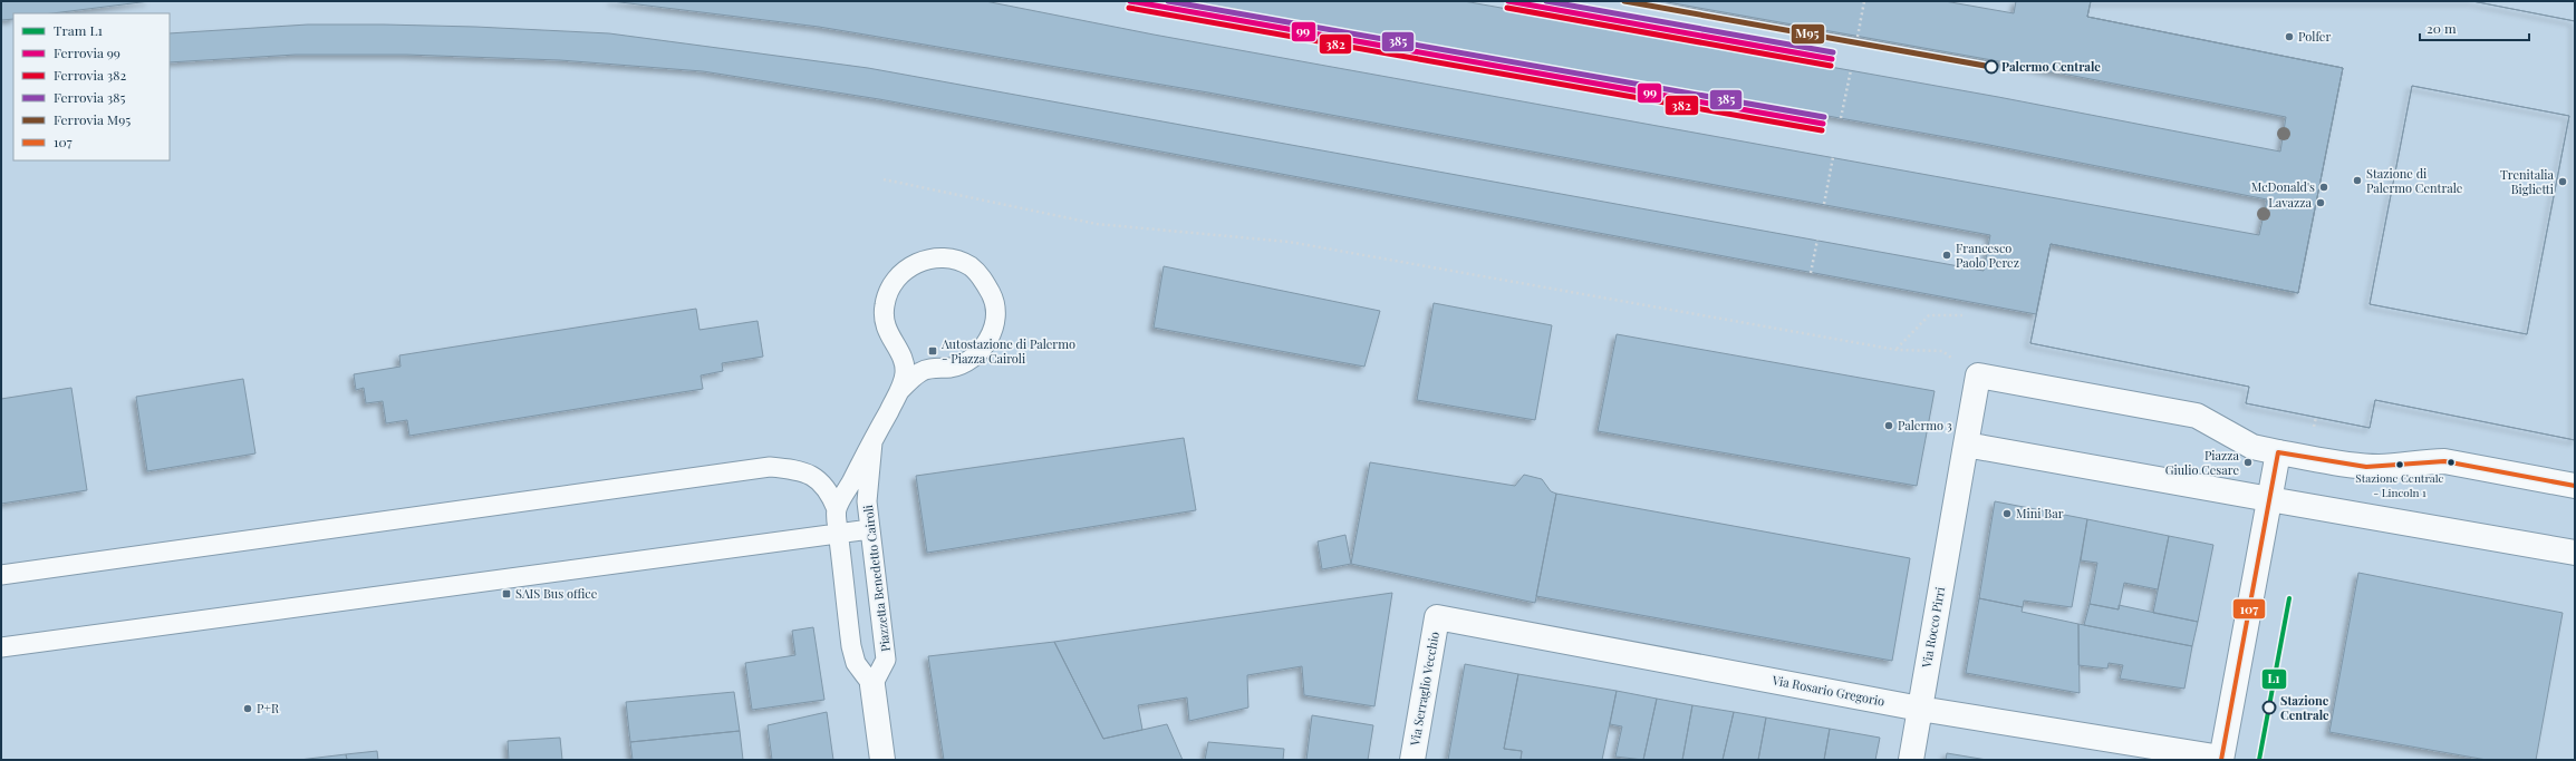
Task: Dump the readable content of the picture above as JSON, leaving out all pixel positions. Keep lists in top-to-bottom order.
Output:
{
  "streets": {
    "street": ["Via Rocco Pirri", "Via Serraglio Vecchio", "Via Rosario Gregorio"],
    "lane": ["Piazzetta Benedetto Cairoli"]
  },
  "crossings": [
    ["Via Rocco Pirri", "Via Rosario Gregorio"],
    ["Via Serraglio Vecchio", "Via Rosario Gregorio"]
  ],
  "places": {
    "other": [
      "Polfer",
      "Palermo Centrale",
      "Stazione di Palermo Centrale",
      "Trenitalia Biglietti",
      "McDonald's",
      "Lavazza",
      "Francesco Paolo Perez",
      "Palermo 3",
      "Piazza Giulio Cesare",
      "Stazione Centrale - Lincoln 1",
      "Mini Bar",
      "Stazione Centrale",
      "P+R"
    ],
    "transit": ["Autostazione di Palermo - Piazza Cairoli", "SAIS Bus office"]
  },
  "lines": [
    "rail line 99",
    "rail line 385",
    "rail line M95",
    "rail line 382",
    "transit line 107",
    "tram line L1"
  ],
  "legend": [
    "Tram L1",
    "Ferrovia 99",
    "Ferrovia 382",
    "Ferrovia 385",
    "Ferrovia M95",
    "107"
  ],
  "scale_bar": "20 m"
}
